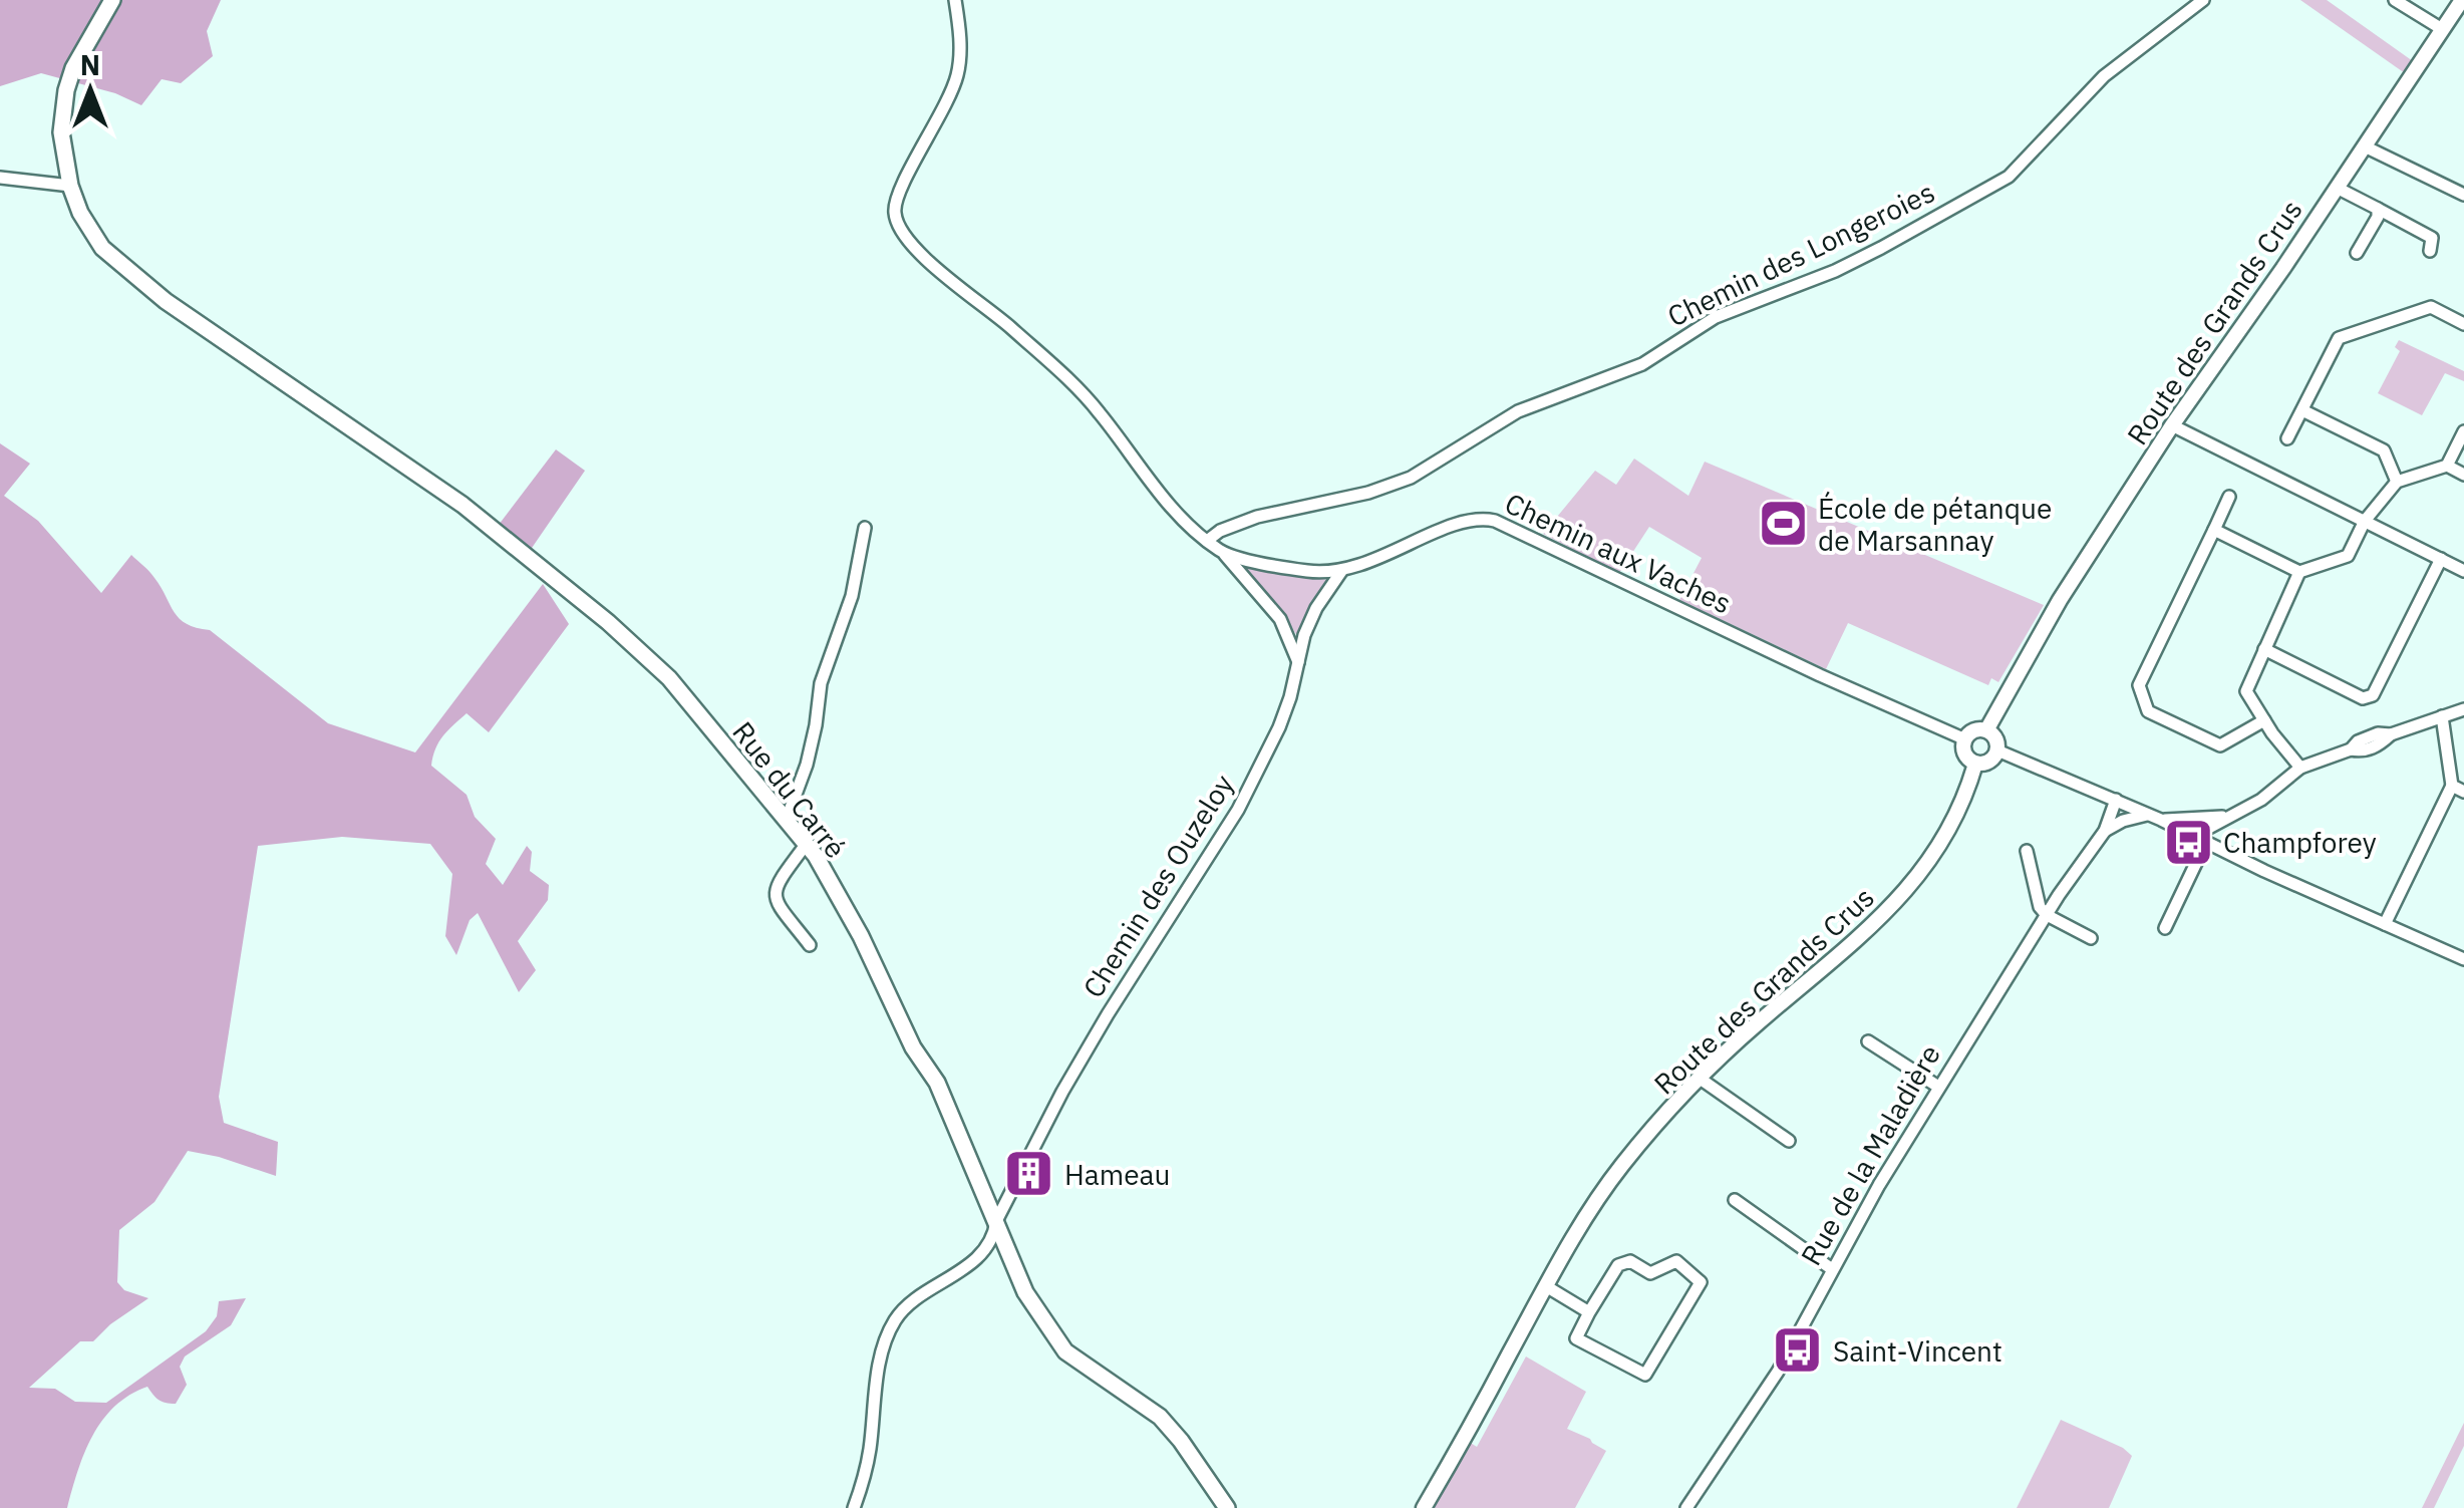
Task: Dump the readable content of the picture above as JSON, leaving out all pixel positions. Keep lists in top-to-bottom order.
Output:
{
  "streets": {
    "main road": ["Rue du Carré"],
    "street": [
      "Chemin des Longeroies",
      "Route des Grands Crus",
      "Chemin aux Vaches",
      "Chemin des Ouzeloy",
      "Rue de la Maladière"
    ]
  },
  "crossings": [
    ["Chemin des Longeroies", "Chemin aux Vaches"],
    ["Route des Grands Crus", "Chemin aux Vaches"],
    ["Chemin aux Vaches", "Chemin des Ouzeloy"],
    ["Rue du Carré", "Chemin des Ouzeloy"]
  ],
  "places": {
    "sports": ["École de pétanque de Marsannay"],
    "bus stop": ["Champforey", "Saint-Vincent"],
    "building": ["Hameau"]
  },
  "north": "top"
}
